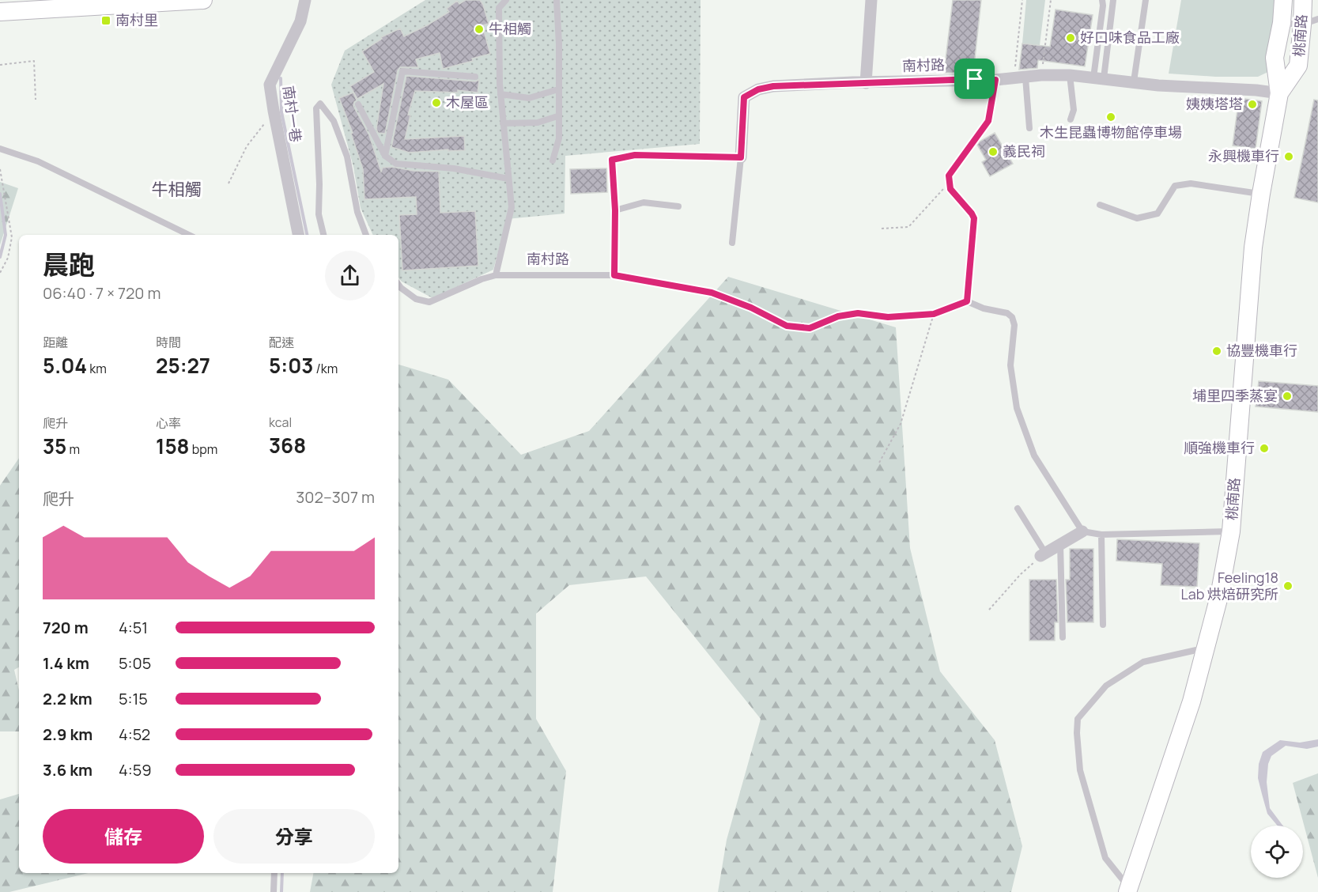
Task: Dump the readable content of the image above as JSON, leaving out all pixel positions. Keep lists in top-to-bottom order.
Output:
{
  "streets": {
    "main road": ["桃南路"],
    "street": ["南村路", "南村一巷"]
  },
  "crossings": [
    ["桃南路", "南村路"]
  ],
  "districts": ["牛相觸"],
  "places": {
    "transit": ["南村里"],
    "other": [
      "牛相觸",
      "好口味食品工廠",
      "木屋區",
      "姨姨塔塔",
      "木生昆蟲博物館停車場",
      "義民祠",
      "永興機車行",
      "協豐機車行",
      "埔里四季蒸宴",
      "順強機車行",
      "Feeling18 Lab 烘焙研究所"
    ]
  },
  "page": {
    "heading": ["晨跑", "06:40 · 7 × 720 m"],
    "stats": [
      ["距離", "5.04 km"],
      ["時間", "25:27"],
      ["配速", "5:03 /km"],
      ["爬升", "35 m"],
      ["心率", "158 bpm"],
      ["kcal", "368"]
    ],
    "chart": ["爬升", "302–307 m"],
    "list": [
      {
        "name": "720 m",
        "note": "4:51"
      },
      {
        "name": "1.4 km",
        "note": "5:05"
      },
      {
        "name": "2.2 km",
        "note": "5:15"
      },
      {
        "name": "2.9 km",
        "note": "4:52"
      },
      {
        "name": "3.6 km",
        "note": "4:59"
      }
    ],
    "buttons": ["儲存", "分享"]
  }
}
